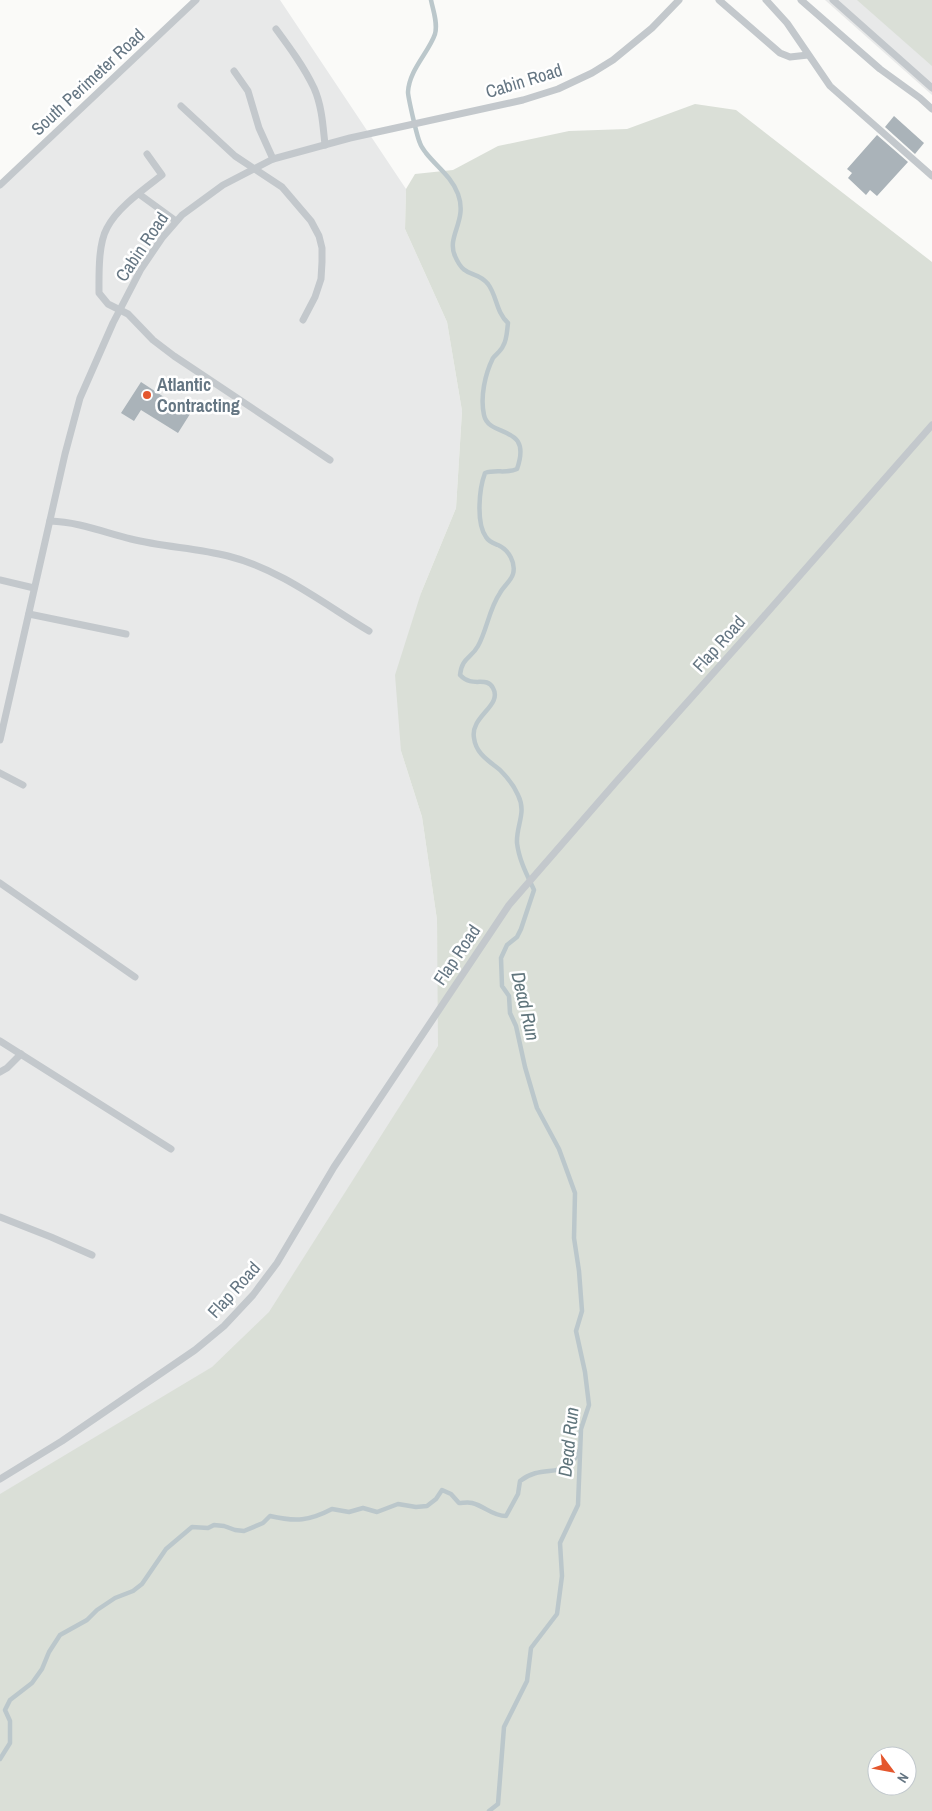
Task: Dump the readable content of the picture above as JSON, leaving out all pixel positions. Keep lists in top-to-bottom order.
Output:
{
  "streets": {
    "lane": ["Cabin Road", "South Perimeter Road", "Flap Road"]
  },
  "water": ["Dead Run"],
  "places": ["Atlantic Contracting"],
  "north": "bottom right"
}
